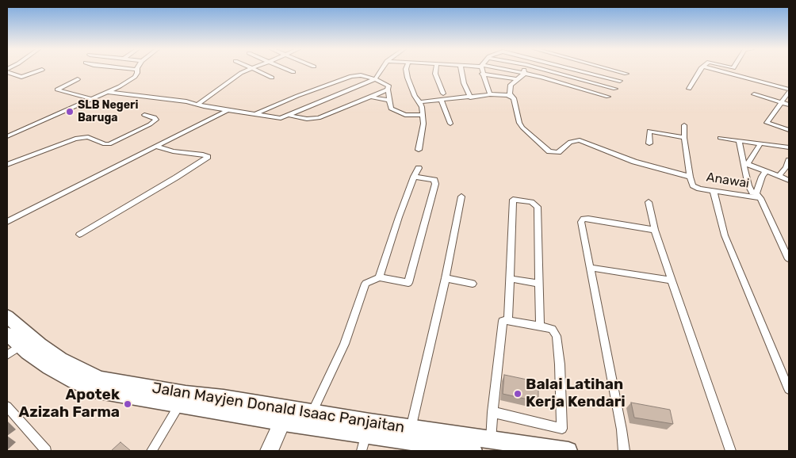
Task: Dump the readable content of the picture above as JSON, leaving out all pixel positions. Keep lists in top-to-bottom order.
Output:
{
  "streets": {
    "highway": ["Jalan Mayjen Donald Isaac Panjaitan"],
    "street": ["Anawai"]
  },
  "places": ["SLB Negeri Baruga", "Balai Latihan Kerja Kendari", "Apotek Azizah Farma"]
}
